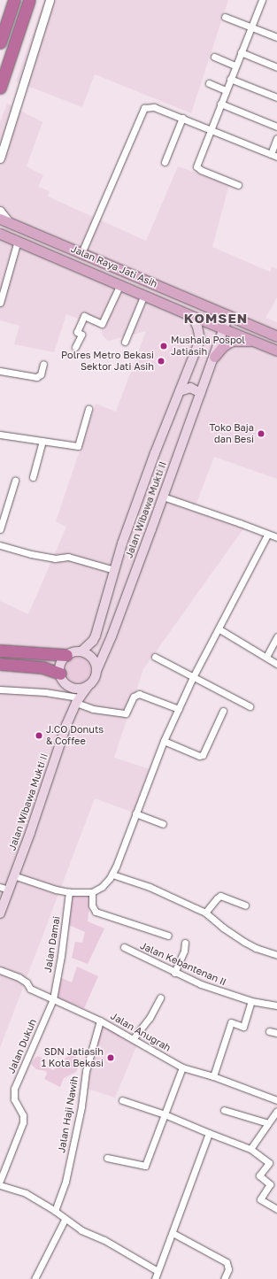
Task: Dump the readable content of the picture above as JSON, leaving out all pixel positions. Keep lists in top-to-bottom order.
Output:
{
  "streets": {
    "main road": ["Jalan Raya Jati Asih", "Jalan Wibawa Mukti II"],
    "street": [
      "Jalan Damai",
      "Jalan Kebantenan II",
      "Jalan Anugrah",
      "Jalan Dukuh",
      "Jalan Haji Nawih"
    ]
  },
  "crossings": [
    ["Jalan Raya Jati Asih", "Jalan Wibawa Mukti II"],
    ["Jalan Damai", "Jalan Anugrah"],
    ["Jalan Damai", "Jalan Dukuh"],
    ["Jalan Anugrah", "Jalan Dukuh"],
    ["Jalan Anugrah", "Jalan Haji Nawih"]
  ],
  "districts": ["KOMSEN"],
  "places": [
    "Mushala Pospol Jatiasih",
    "Polres Metro Bekasi Sektor Jati Asih",
    "Toko Baja dan Besi",
    "J.CO Donuts & Coffee",
    "SDN Jatiasih 1 Kota Bekasi"
  ]
}
